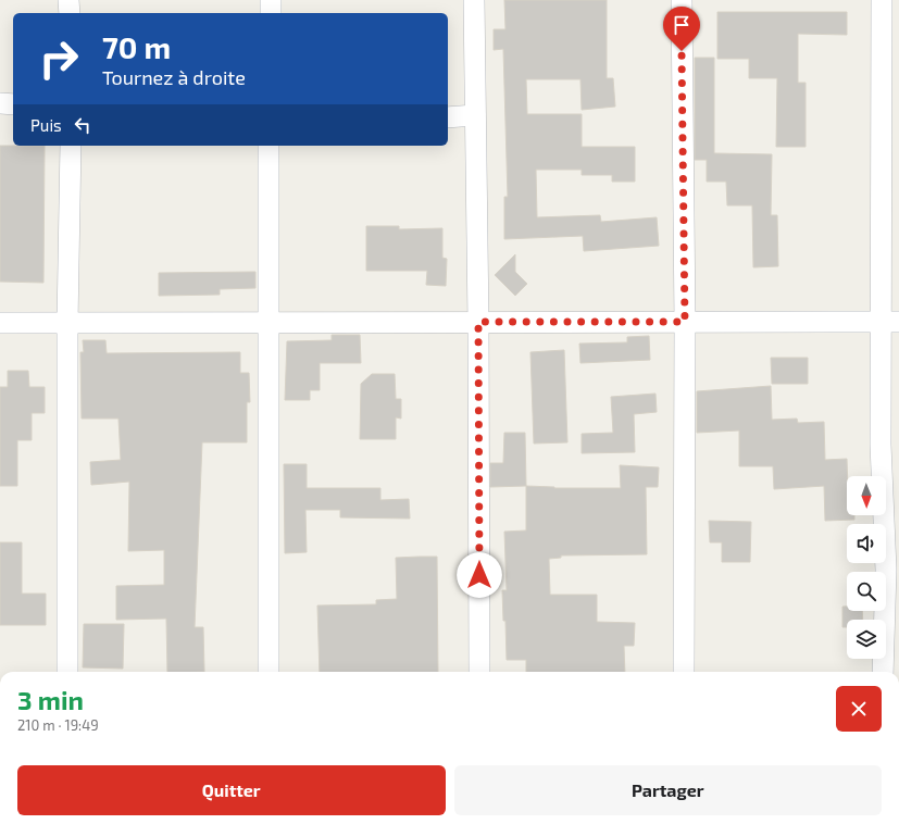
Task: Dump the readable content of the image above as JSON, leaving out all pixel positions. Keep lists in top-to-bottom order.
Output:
{
  "north": "bottom",
  "page": {
    "turn": ["70 m", "Tournez à droite"],
    "then": "Puis",
    "heading": ["3 min", "210 m · 19:49"],
    "buttons": ["Quitter", "Partager"]
  }
}
